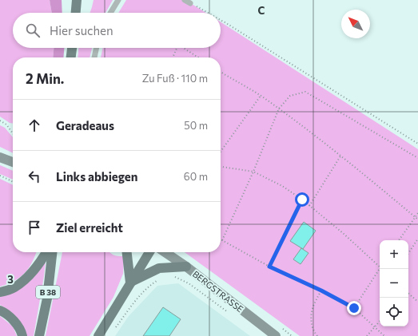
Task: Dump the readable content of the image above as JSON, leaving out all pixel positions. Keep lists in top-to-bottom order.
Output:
{
  "streets": {
    "main road": ["BERGSTRASSE", "B 38"]
  },
  "north": "top left",
  "page": {
    "search": "Hier suchen",
    "heading": ["2 Min.", "Zu Fuß · 110 m"],
    "list": [
      ["Geradeaus", "50 m"],
      ["Links abbiegen", "60 m"],
      "Ziel erreicht"
    ],
    "map_buttons": ["+", "−"]
  },
  "grid": {
    "columns": ["C"],
    "rows": ["3"]
  }
}
